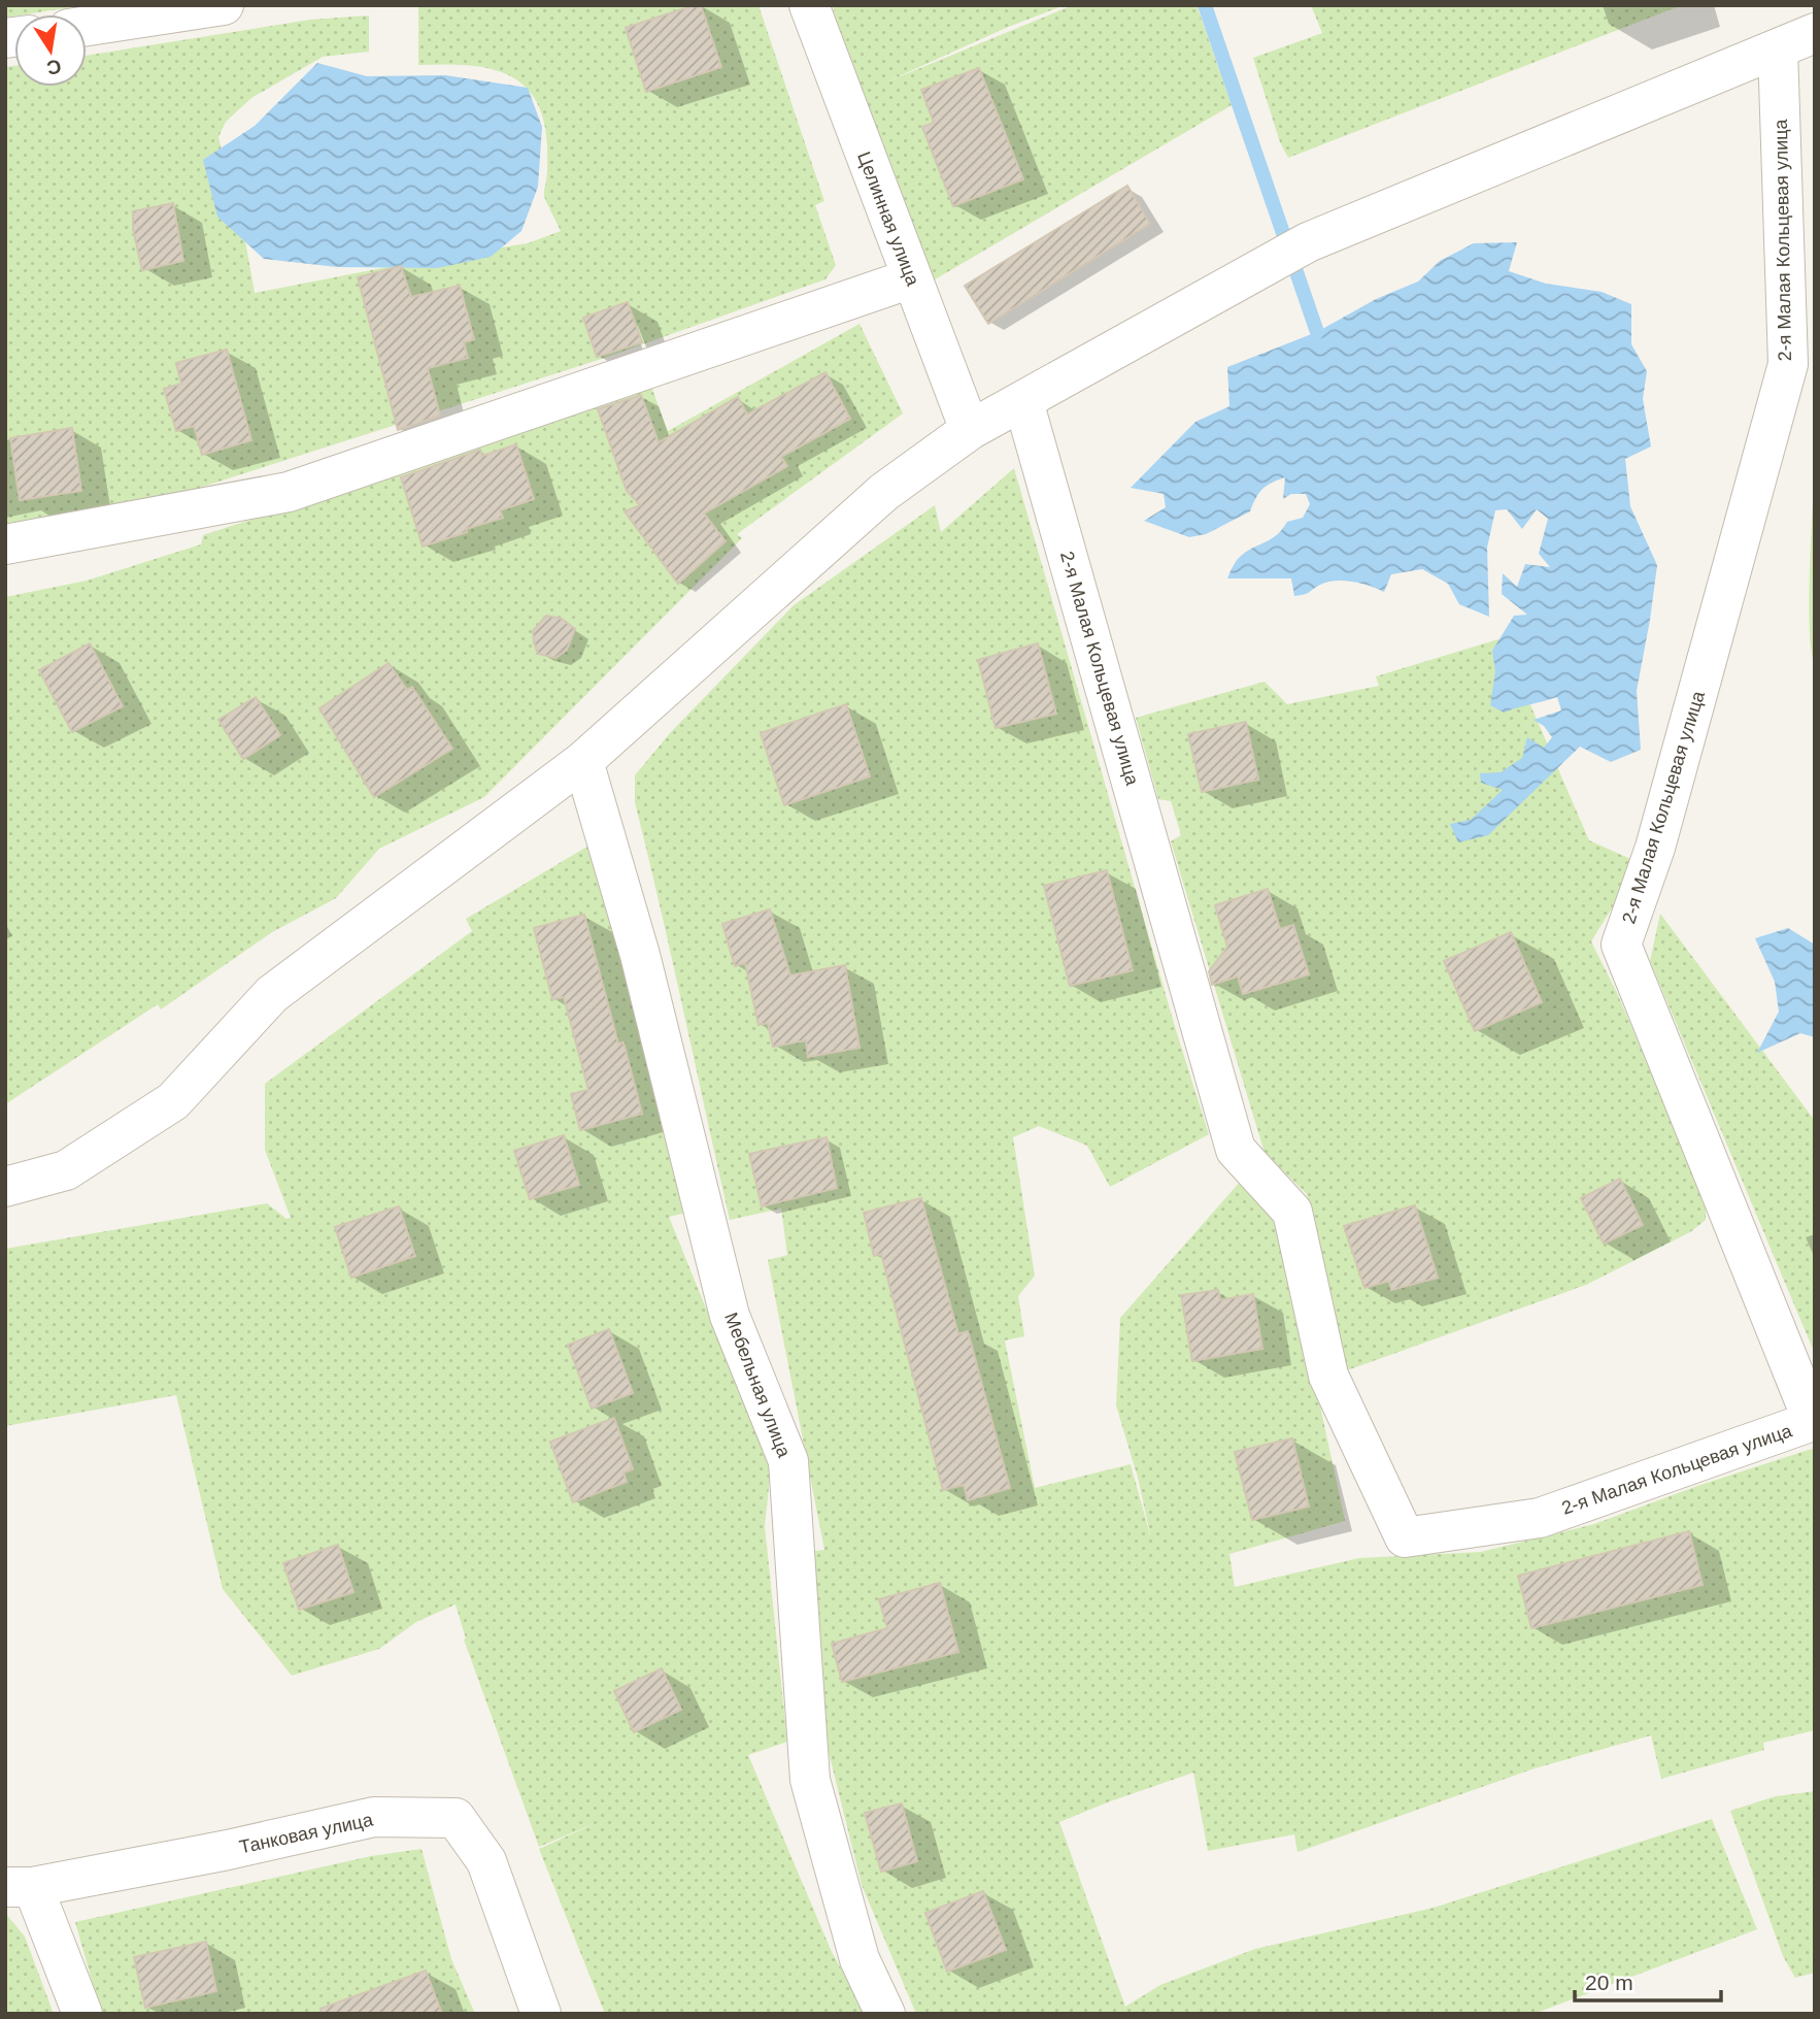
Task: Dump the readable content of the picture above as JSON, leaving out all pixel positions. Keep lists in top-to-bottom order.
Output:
{
  "streets": {
    "street": [
      "Целинная улица",
      "2-я Малая Кольцевая улица",
      "Мебельная улица",
      "Танковая улица"
    ]
  },
  "scale_bar": "20 m",
  "north": "bottom"
}
